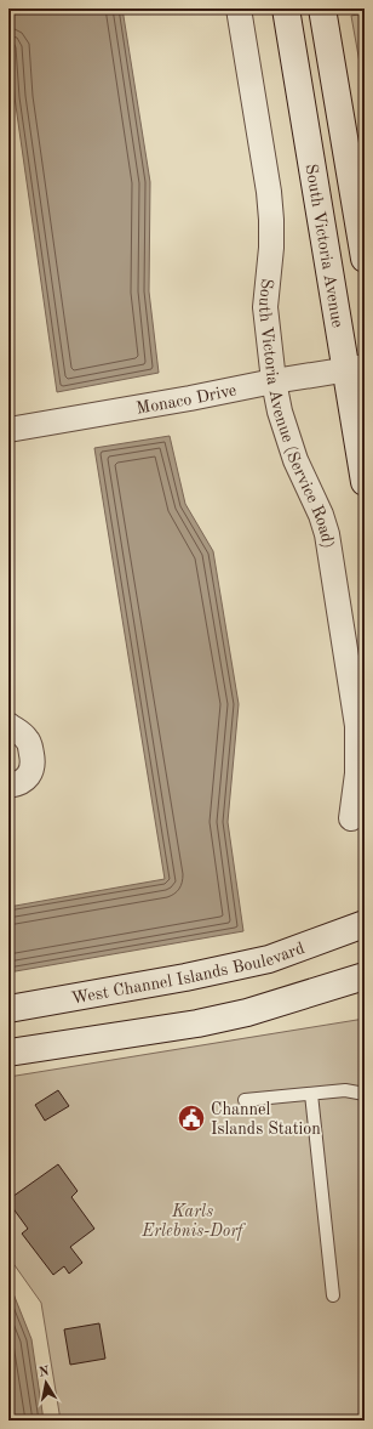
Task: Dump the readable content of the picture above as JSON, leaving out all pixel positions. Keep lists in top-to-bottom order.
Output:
{
  "streets": {
    "main road": ["South Victoria Avenue", "West Channel Islands Boulevard"],
    "street": ["Monaco Drive", "South Victoria Avenue (Service Road)"]
  },
  "crossings": [
    ["South Victoria Avenue", "Monaco Drive"],
    ["Monaco Drive", "South Victoria Avenue (Service Road)"]
  ],
  "parks": ["Karls Erlebnis-Dorf"],
  "places": {
    "public building": ["Channel Islands Station"]
  },
  "north": "top"
}
